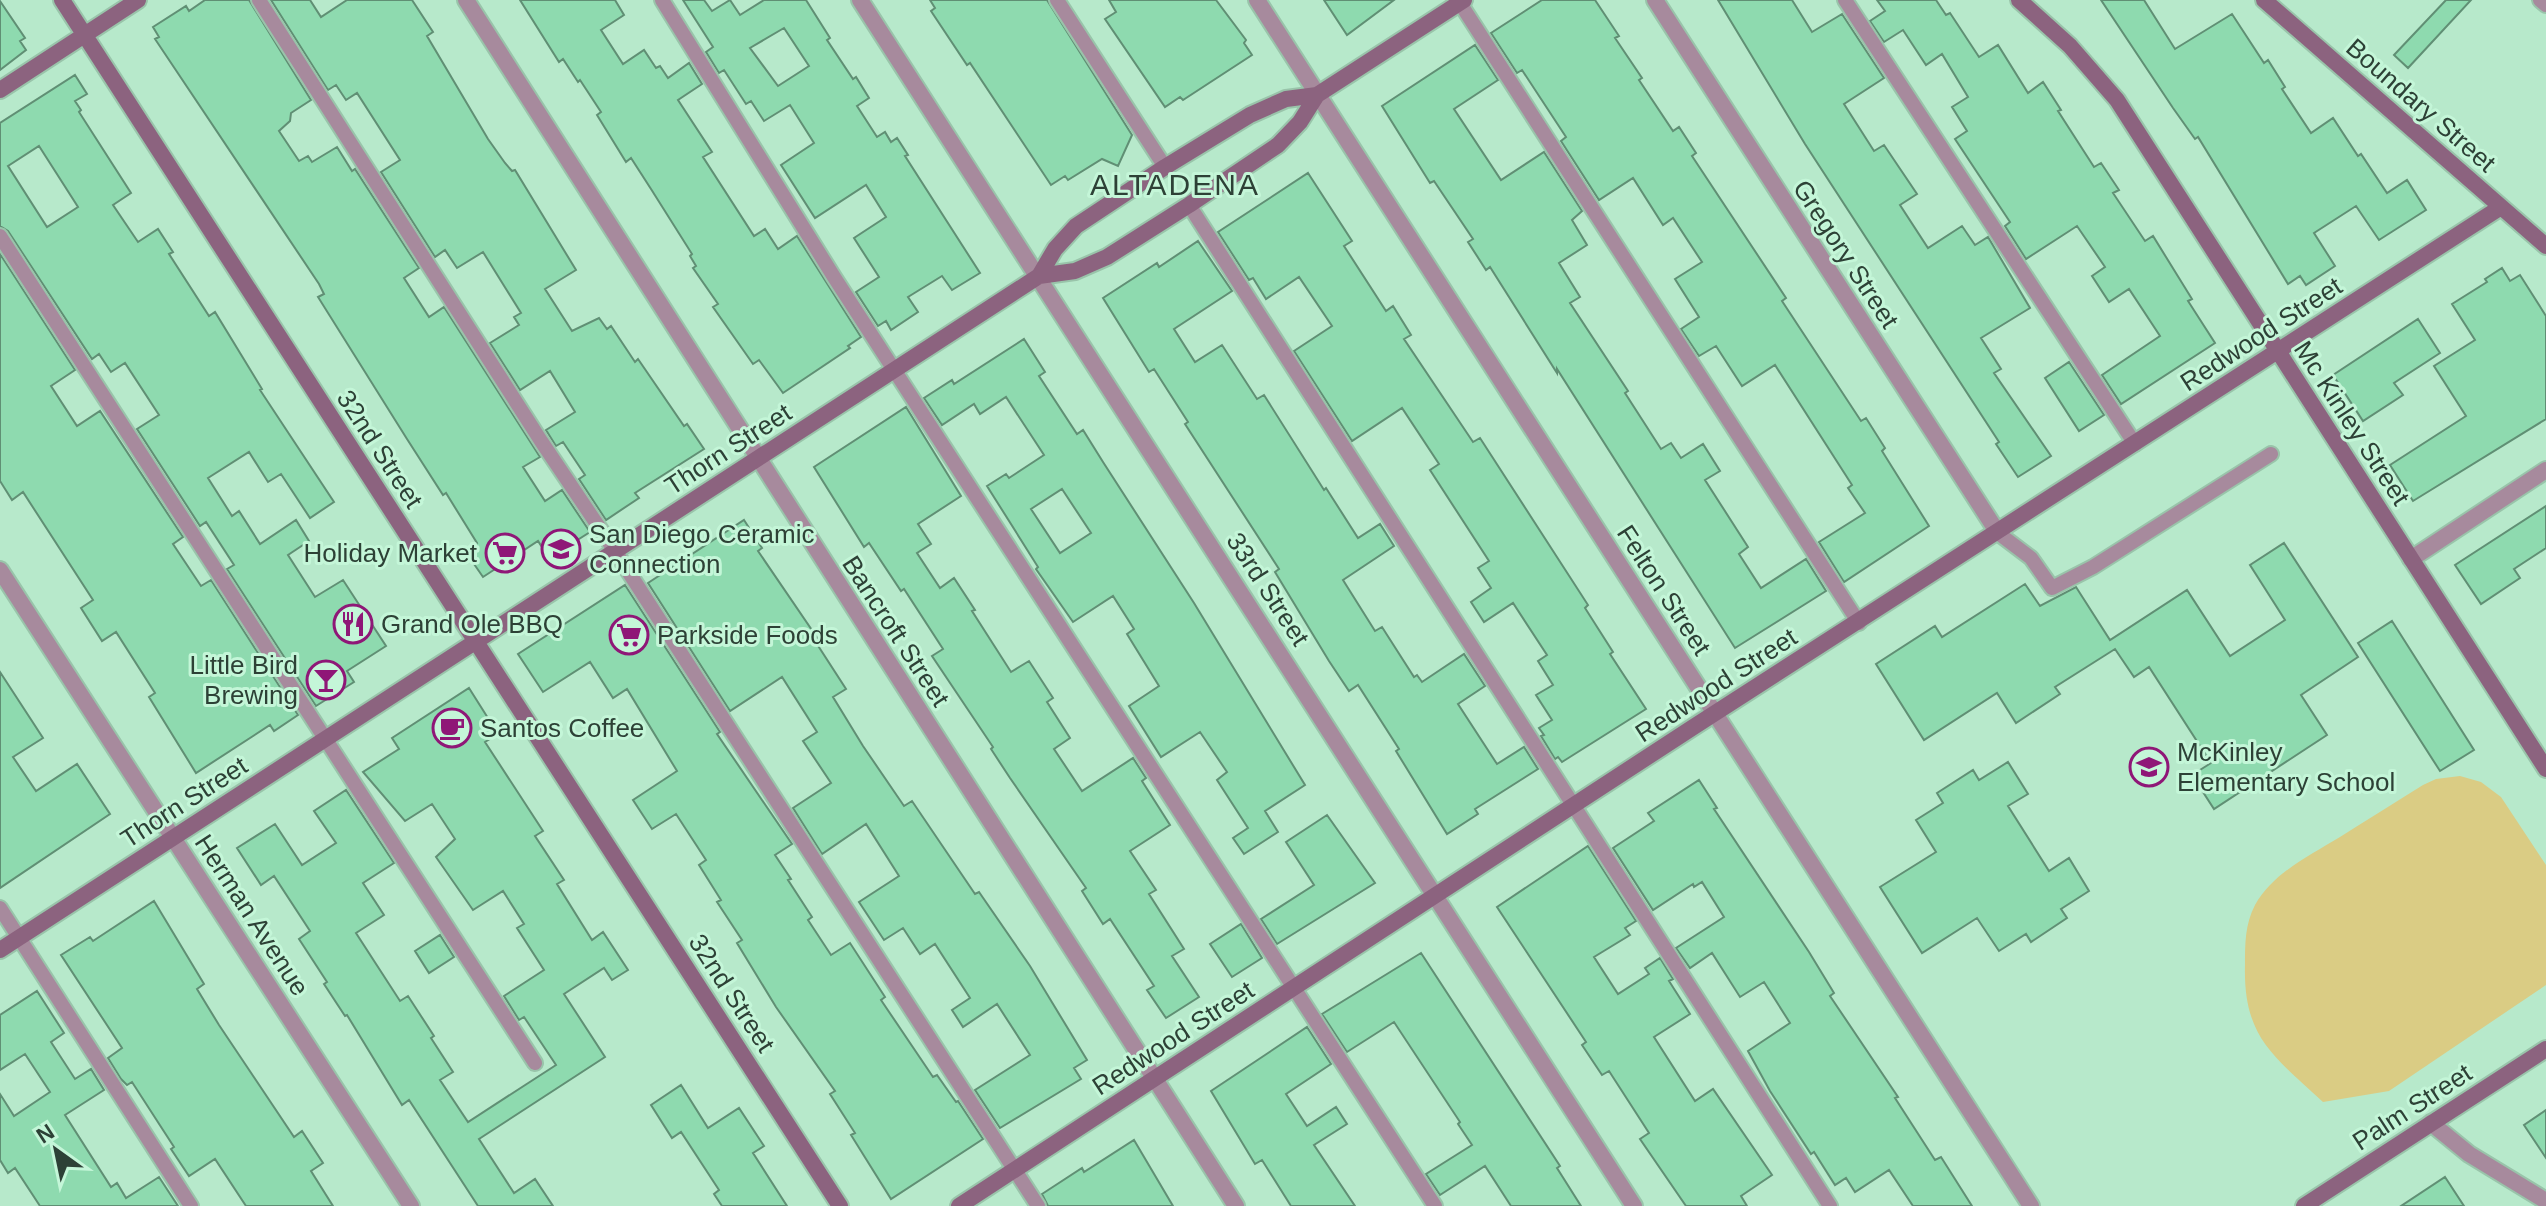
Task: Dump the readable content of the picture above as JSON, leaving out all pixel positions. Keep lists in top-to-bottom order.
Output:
{
  "streets": {
    "street": [
      "Boundary Street",
      "Gregory Street",
      "Redwood Street",
      "Mc Kinley Street",
      "32nd Street",
      "Thorn Street",
      "33rd Street",
      "Felton Street",
      "Bancroft Street",
      "Herman Avenue",
      "Palm Street"
    ]
  },
  "crossings": [
    ["Boundary Street", "Redwood Street"],
    ["Gregory Street", "Redwood Street"],
    ["Redwood Street", "Mc Kinley Street"],
    ["Redwood Street", "33rd Street"],
    ["Redwood Street", "Felton Street"],
    ["Redwood Street", "Bancroft Street"],
    ["32nd Street", "Thorn Street"],
    ["Thorn Street", "33rd Street"],
    ["Thorn Street", "Felton Street"],
    ["Thorn Street", "Bancroft Street"],
    ["Thorn Street", "Herman Avenue"]
  ],
  "districts": ["ALTADENA"],
  "places": {
    "school or university": ["San Diego Ceramic Connection", "McKinley Elementary School"],
    "supermarket": ["Holiday Market", "Parkside Foods"],
    "restaurant": ["Grand Ole BBQ"],
    "bar": ["Little Bird Brewing"],
    "cafe": ["Santos Coffee"]
  },
  "north": "top left"
}
